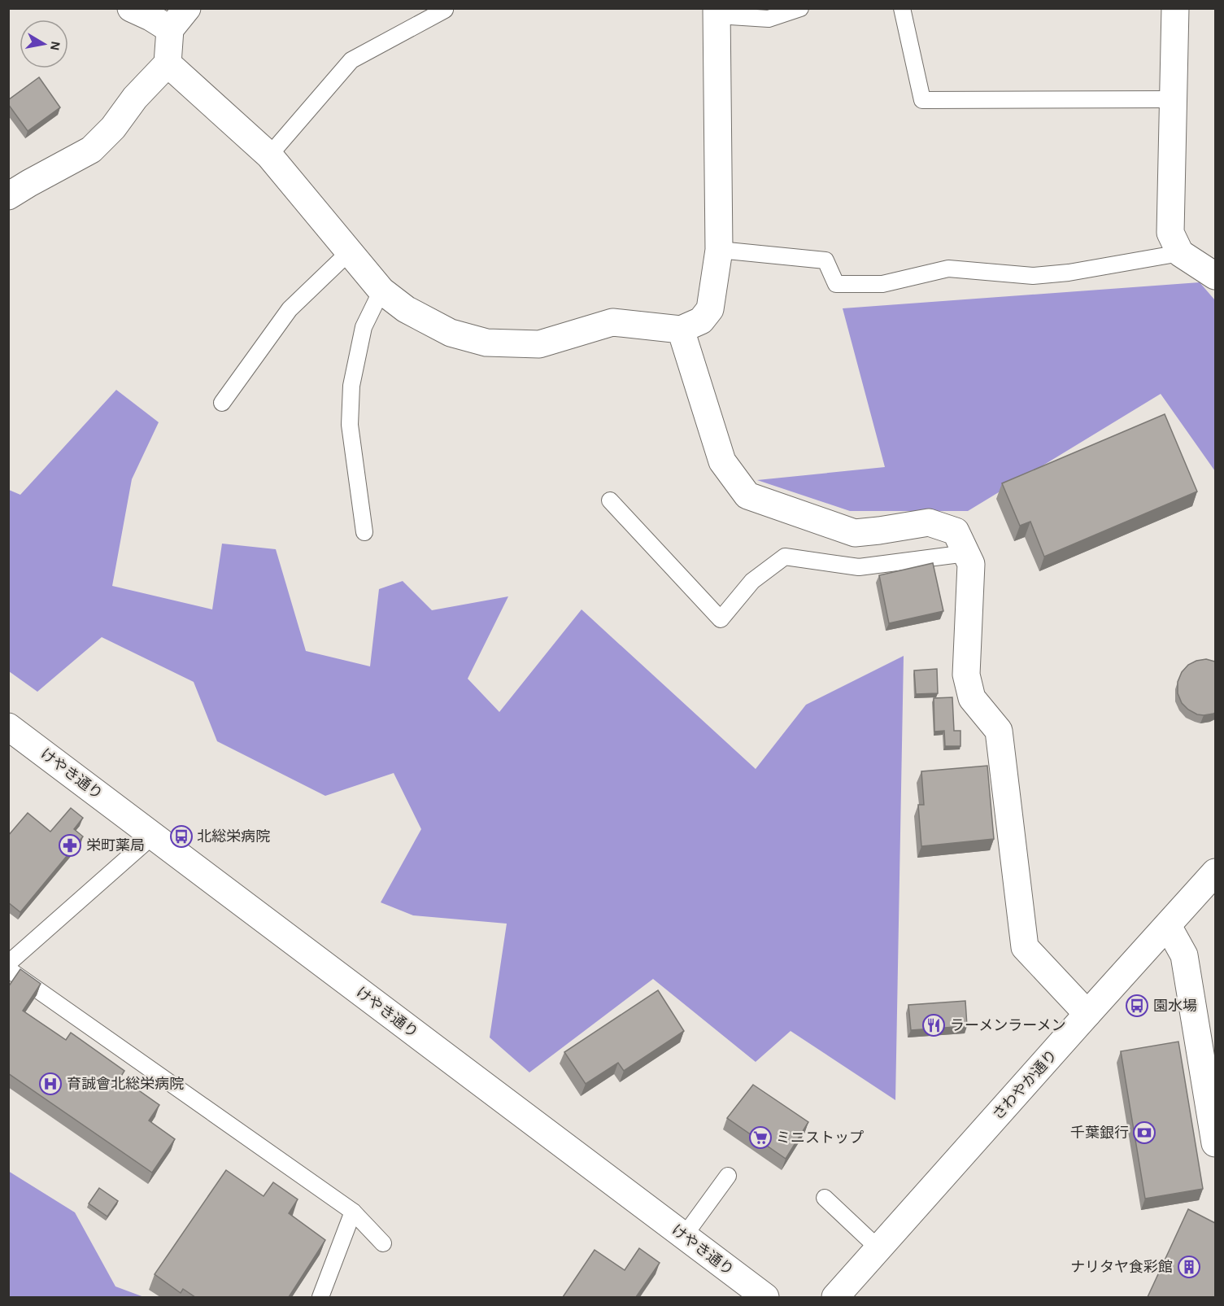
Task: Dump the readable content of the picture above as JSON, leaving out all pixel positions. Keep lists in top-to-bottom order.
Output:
{
  "streets": {
    "street": ["けやき通り", "さわやか通り"]
  },
  "places": {
    "bus stop": ["北総栄病院", "園水場"],
    "pharmacy": ["栄町薬局"],
    "restaurant": ["ラーメンラーメン"],
    "hospital": ["育誠會北総栄病院"],
    "bank": ["千葉銀行"],
    "supermarket": ["ミニストップ"],
    "building": ["ナリタヤ食彩館"]
  },
  "north": "right"
}
